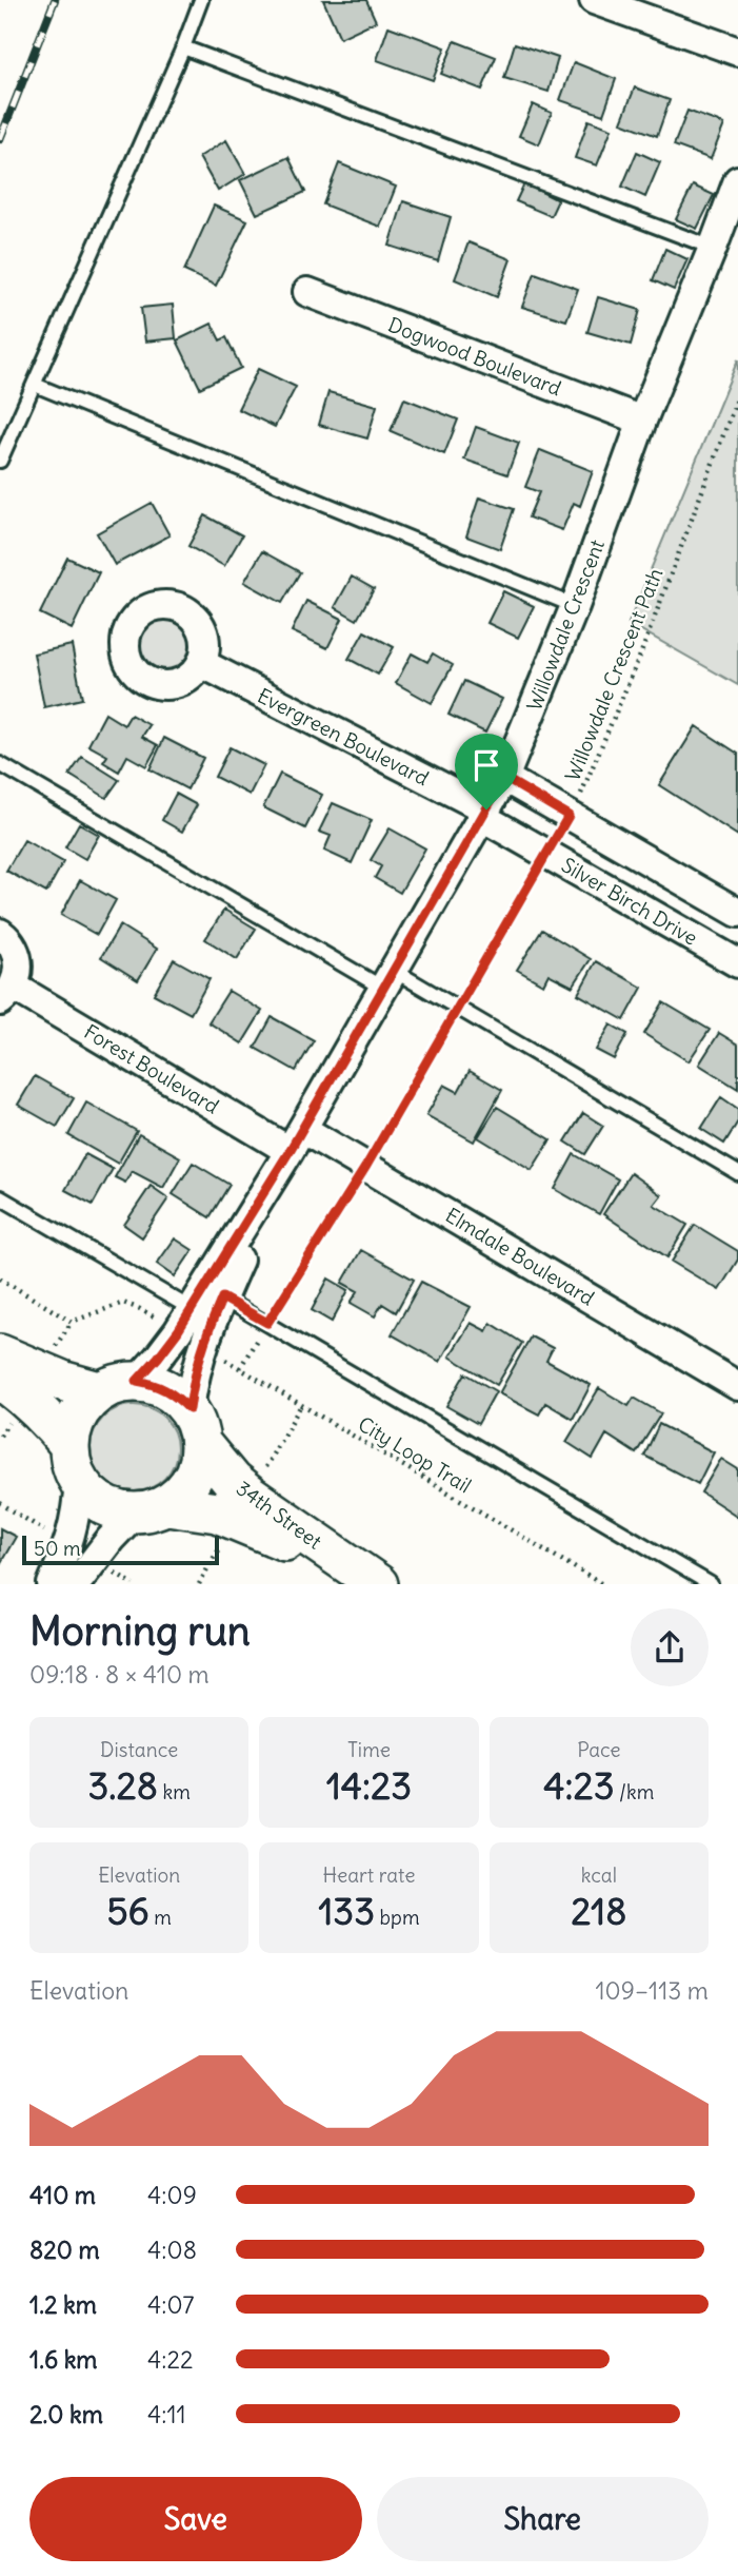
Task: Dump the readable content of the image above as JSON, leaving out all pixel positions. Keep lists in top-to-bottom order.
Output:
{
  "streets": {
    "main road": ["34th Street"],
    "street": [
      "Dogwood Boulevard",
      "Willowdale Crescent",
      "Evergreen Boulevard",
      "Silver Birch Drive",
      "Forest Boulevard",
      "Elmdale Boulevard"
    ],
    "path": ["Willowdale Crescent Path", "City Loop Trail"]
  },
  "crossings": [
    ["Dogwood Boulevard", "Willowdale Crescent"],
    ["Willowdale Crescent", "Evergreen Boulevard"],
    ["Willowdale Crescent", "Silver Birch Drive"],
    ["Willowdale Crescent", "Forest Boulevard"],
    ["Willowdale Crescent", "Elmdale Boulevard"],
    ["Willowdale Crescent", "34th Street"],
    ["Evergreen Boulevard", "Silver Birch Drive"],
    ["Forest Boulevard", "Elmdale Boulevard"]
  ],
  "scale_bar": "50 m",
  "page": {
    "scale": "50 m",
    "heading": ["Morning run", "09:18 · 8 × 410 m"],
    "stats": [
      ["Distance", "3.28 km"],
      ["Time", "14:23"],
      ["Pace", "4:23 /km"],
      ["Elevation", "56 m"],
      ["Heart rate", "133 bpm"],
      ["kcal", "218"]
    ],
    "chart": ["Elevation", "109–113 m"],
    "list": [
      {
        "name": "410 m",
        "note": "4:09"
      },
      {
        "name": "820 m",
        "note": "4:08"
      },
      {
        "name": "1.2 km",
        "note": "4:07"
      },
      {
        "name": "1.6 km",
        "note": "4:22"
      },
      {
        "name": "2.0 km",
        "note": "4:11"
      }
    ],
    "buttons": ["Save", "Share"]
  }
}
